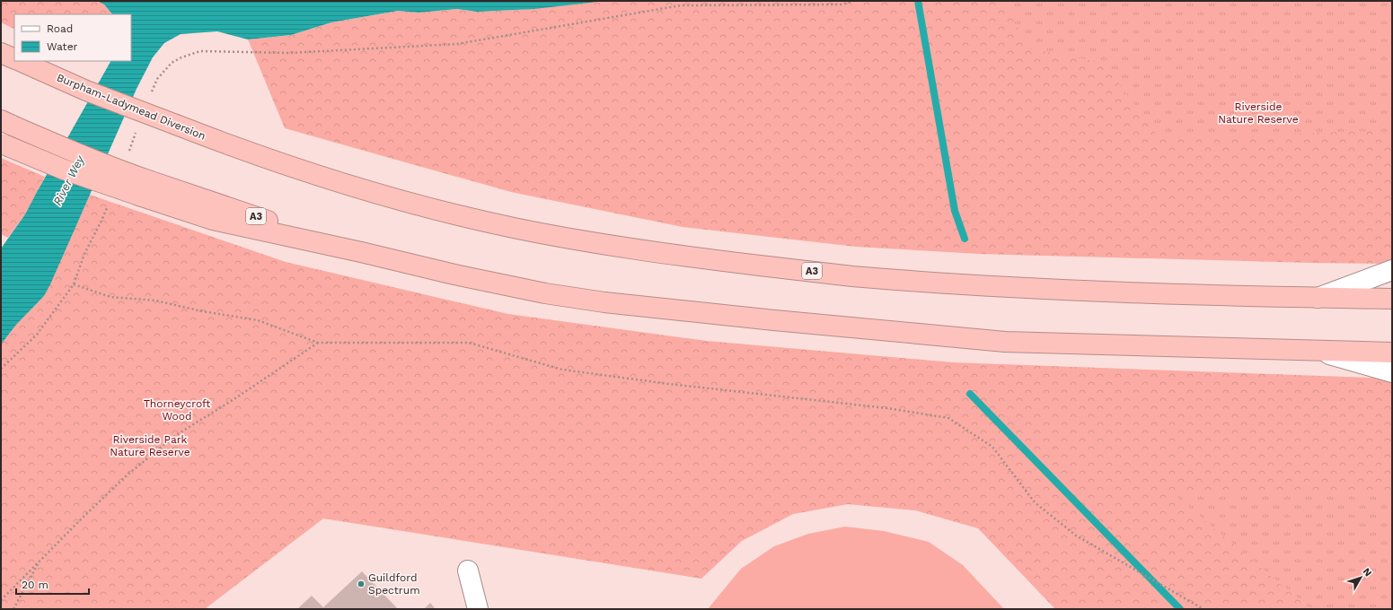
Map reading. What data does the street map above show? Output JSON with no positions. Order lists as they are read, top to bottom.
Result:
{
  "streets": {
    "highway": ["Burpham-Ladymead Diversion", "A3"]
  },
  "crossings": [
    ["Burpham-Ladymead Diversion", "A3"]
  ],
  "water": ["River Wey"],
  "parks": ["Riverside Nature Reserve", "Thorneycroft Wood", "Riverside Park Nature Reserve"],
  "places": ["Guildford Spectrum"],
  "legend": ["Road", "Water"],
  "scale_bar": "20 m",
  "north": "top right"
}
